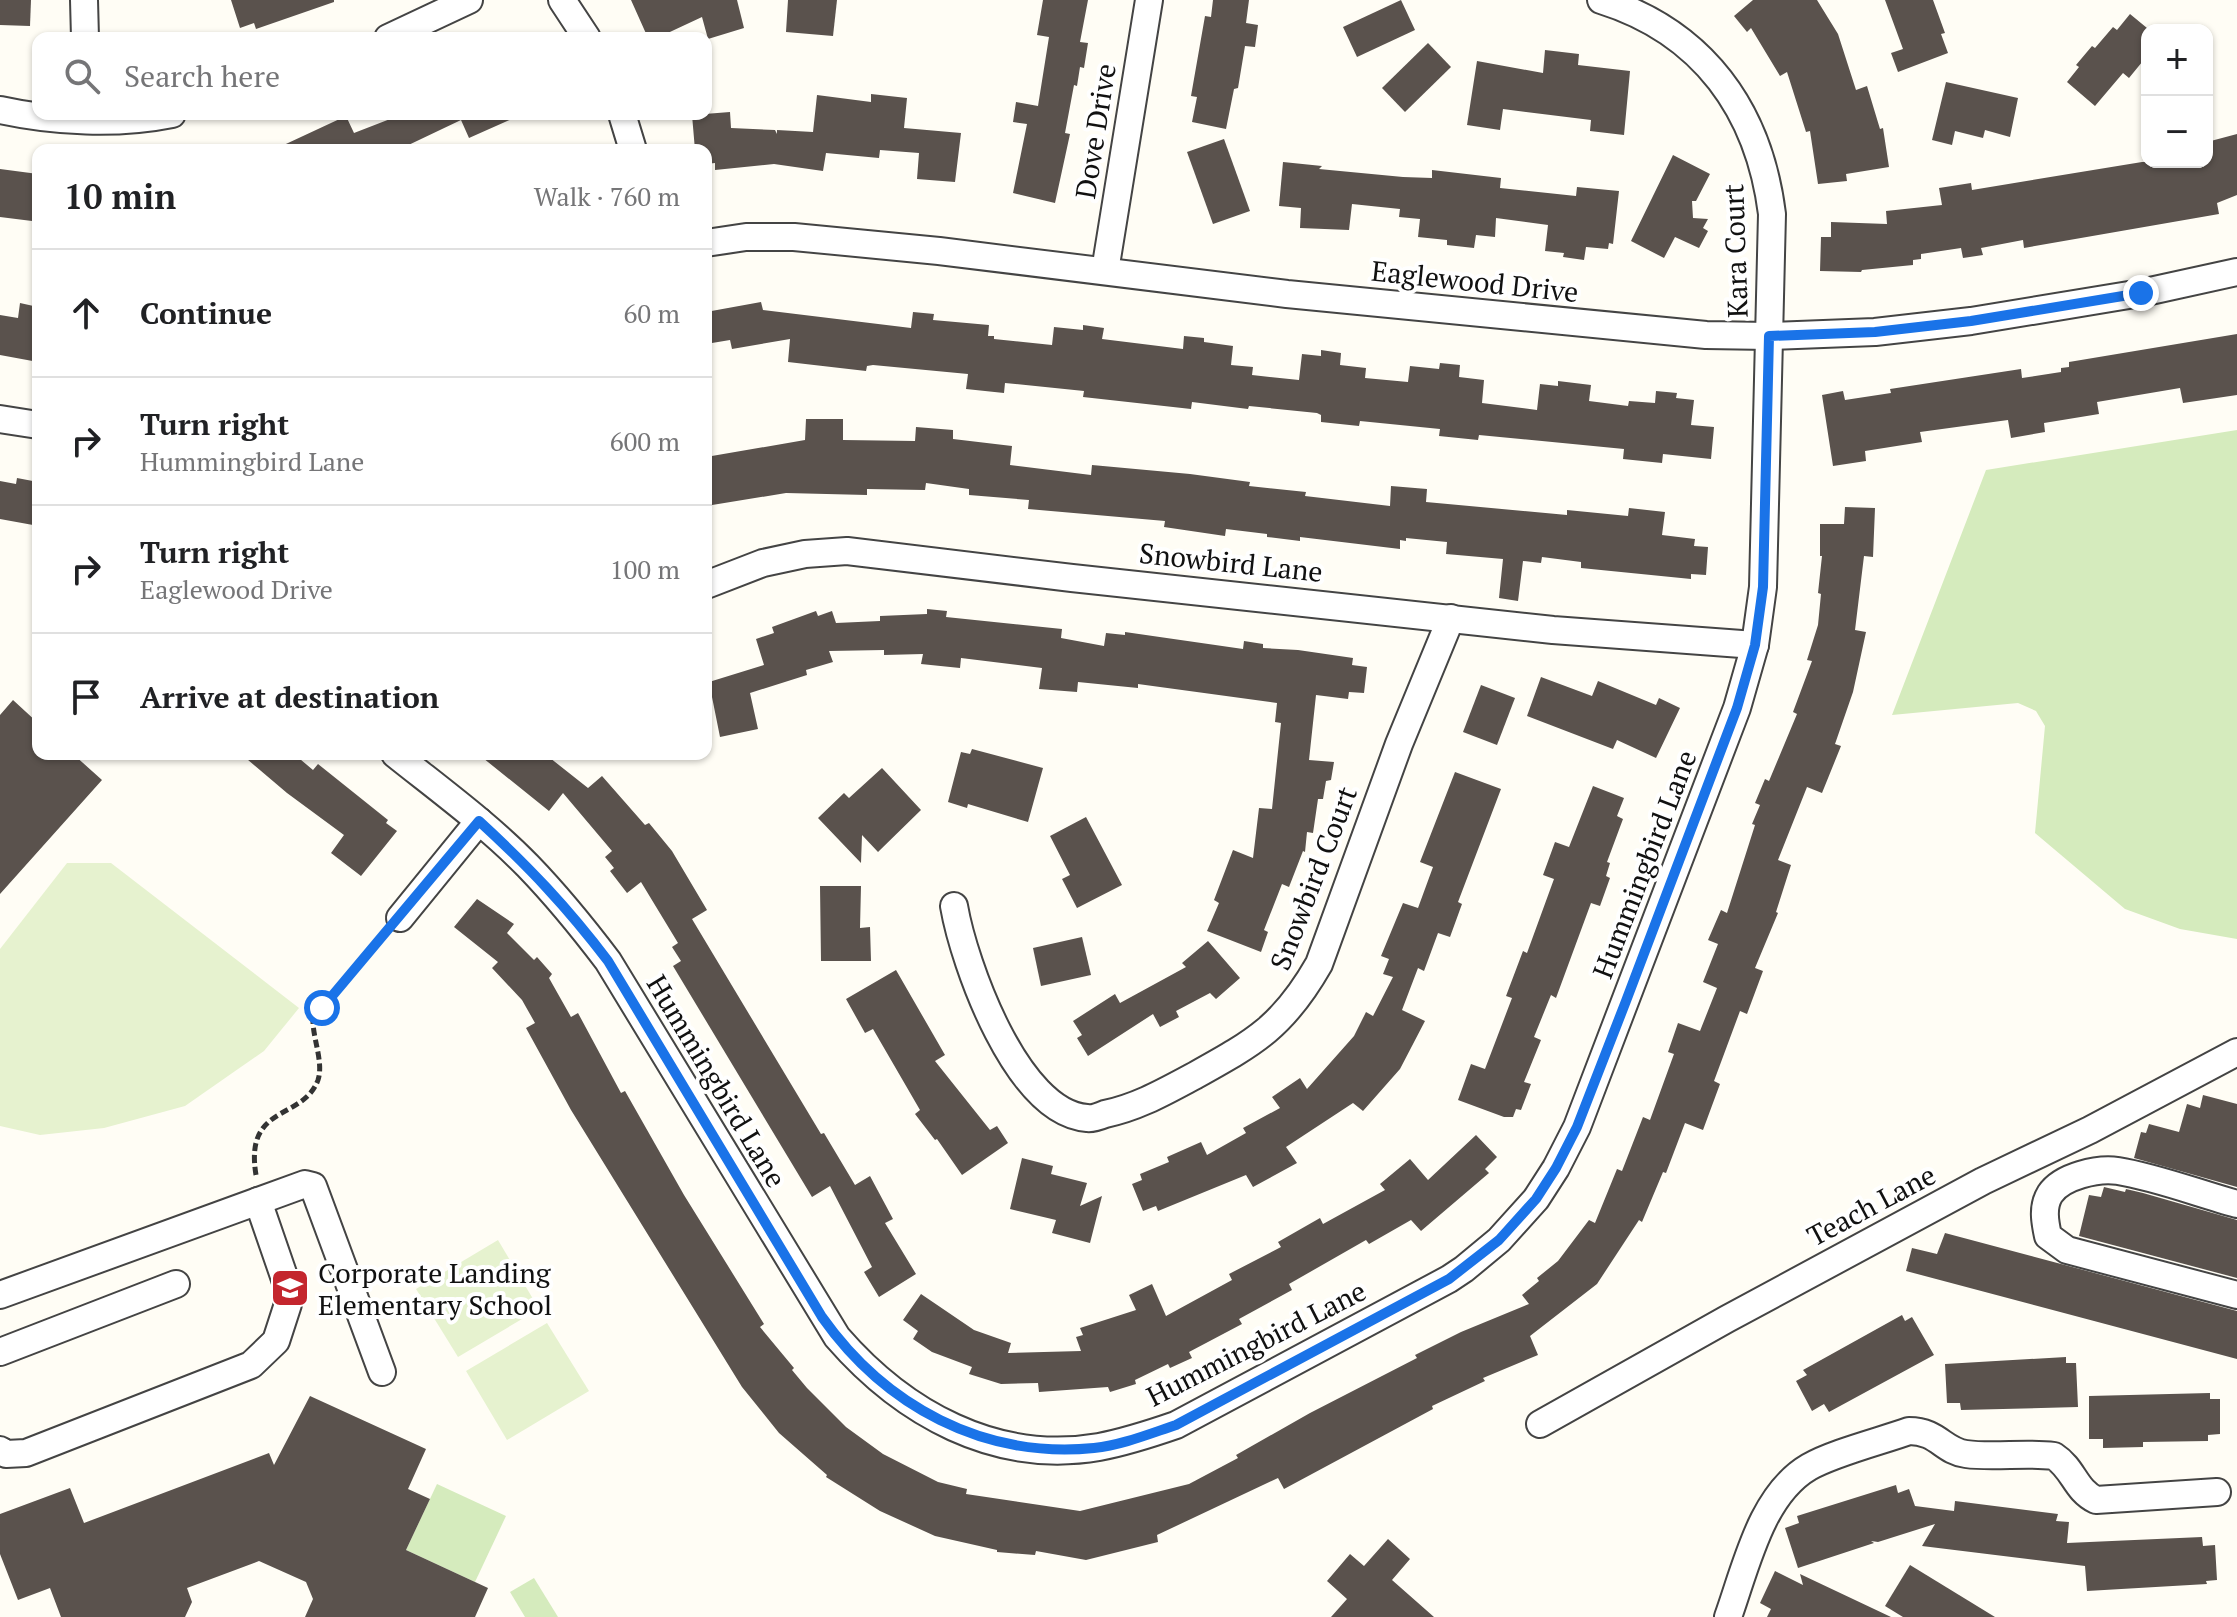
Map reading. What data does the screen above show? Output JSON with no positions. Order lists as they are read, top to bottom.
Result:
{
  "streets": {
    "street": [
      "Dove Drive",
      "Kara Court",
      "Eaglewood Drive",
      "Snowbird Lane",
      "Hummingbird Lane",
      "Snowbird Court",
      "Teach Lane"
    ]
  },
  "crossings": [
    ["Dove Drive", "Eaglewood Drive"],
    ["Kara Court", "Eaglewood Drive"],
    ["Kara Court", "Hummingbird Lane"],
    ["Eaglewood Drive", "Hummingbird Lane"],
    ["Snowbird Lane", "Hummingbird Lane"],
    ["Snowbird Lane", "Snowbird Court"]
  ],
  "places": {
    "school or university": ["Corporate Landing Elementary School"]
  },
  "page": {
    "map_buttons": ["+", "−"],
    "search": "Search here",
    "heading": ["10 min", "Walk · 760 m"],
    "list": [
      ["Continue", "60 m"],
      ["Turn right", "Hummingbird Lane", "600 m"],
      ["Turn right", "Eaglewood Drive", "100 m"],
      "Arrive at destination"
    ]
  }
}
